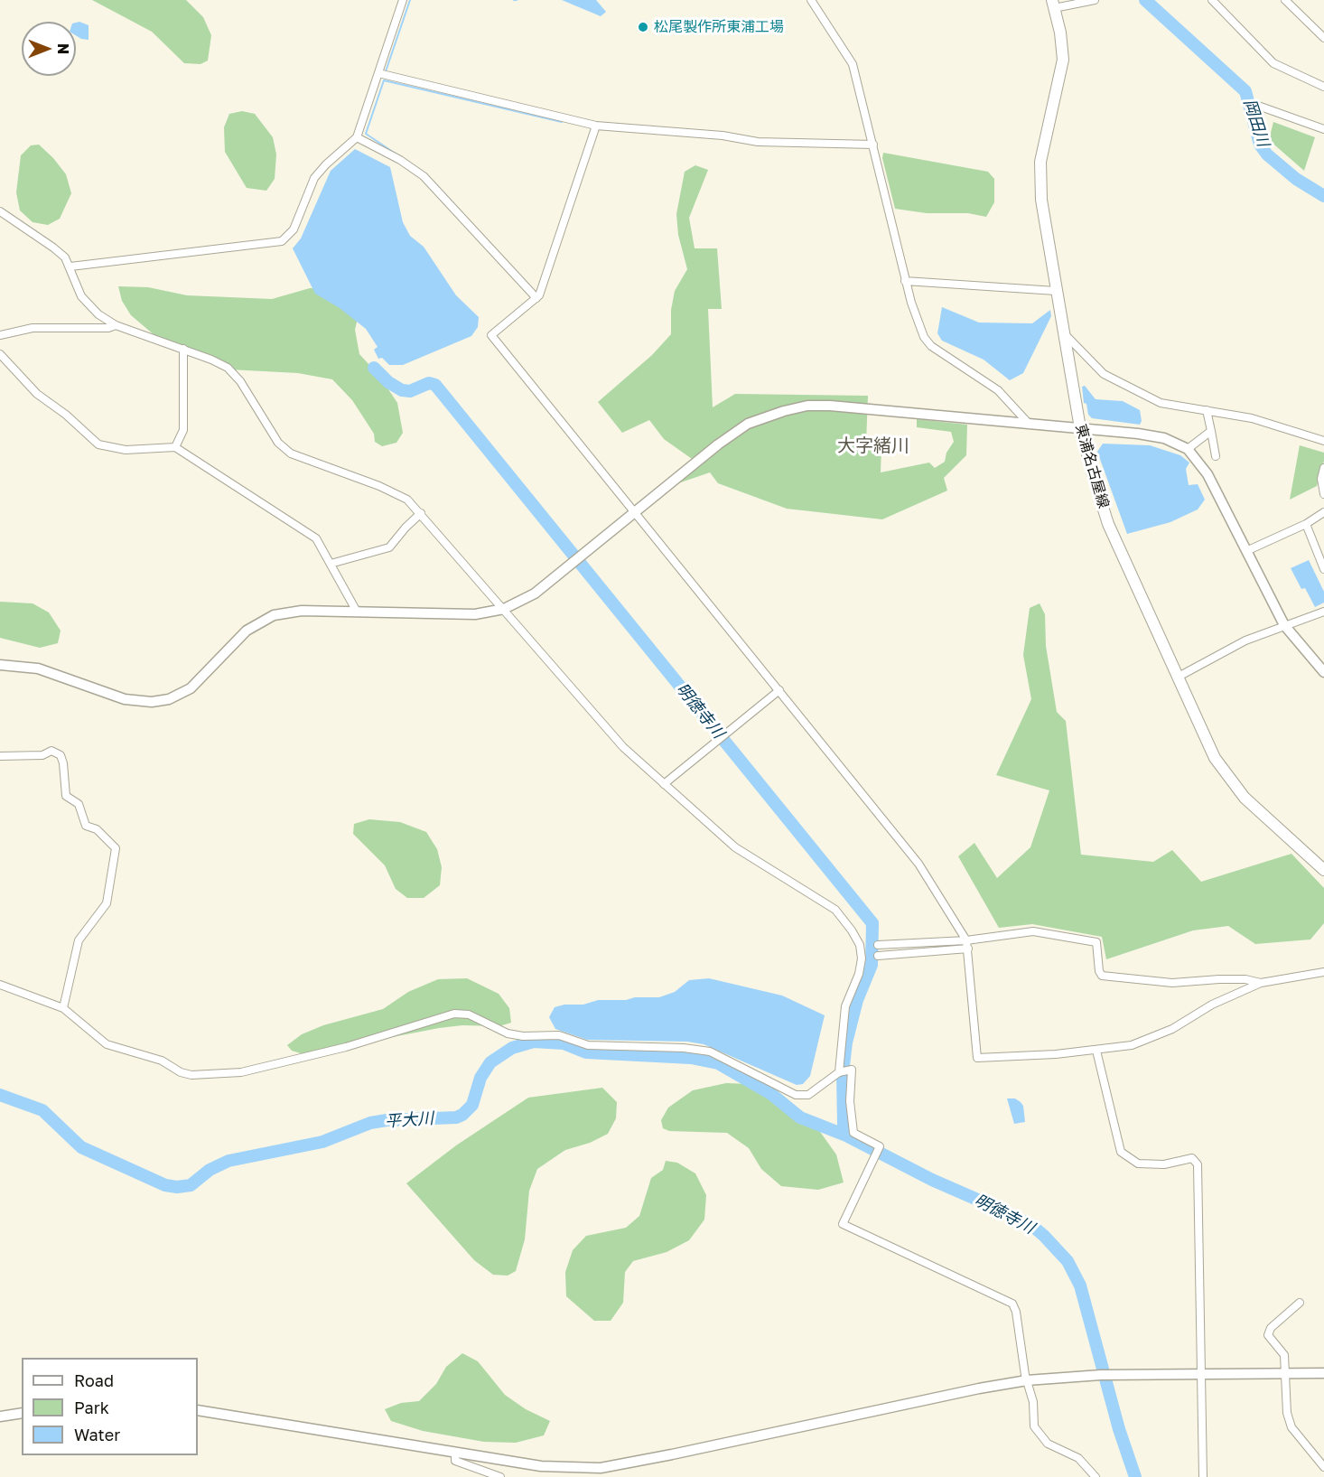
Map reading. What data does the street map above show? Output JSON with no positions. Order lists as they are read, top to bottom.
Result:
{
  "streets": {
    "main road": ["東浦名古屋線"]
  },
  "districts": ["大字緒川"],
  "water": ["岡田川", "明徳寺川", "平大川"],
  "places": ["松尾製作所東浦工場"],
  "legend": ["Road", "Park", "Water"],
  "north": "right"
}
